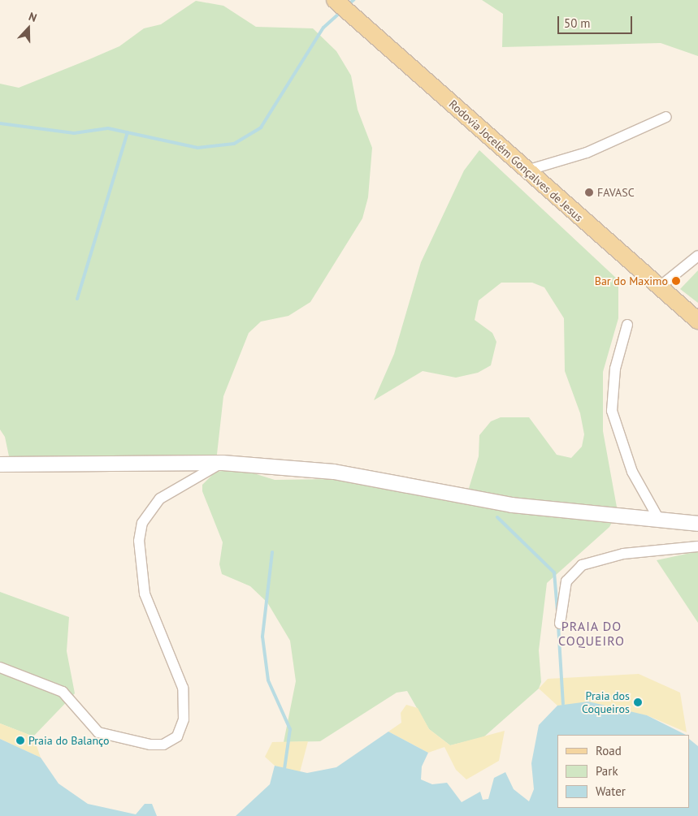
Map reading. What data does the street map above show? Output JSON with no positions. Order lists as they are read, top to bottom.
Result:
{
  "streets": {
    "main road": ["Rodovia Jocelém Gonçalves de Jesus"]
  },
  "districts": ["PRAIA DO COQUEIRO"],
  "places": [
    "FAVASC",
    "Bar do Maximo",
    "Praia dos Coqueiros",
    "Praia do Balanço"
  ],
  "legend": ["Road", "Park", "Water"],
  "scale_bar": "50 m",
  "north": "top"
}
